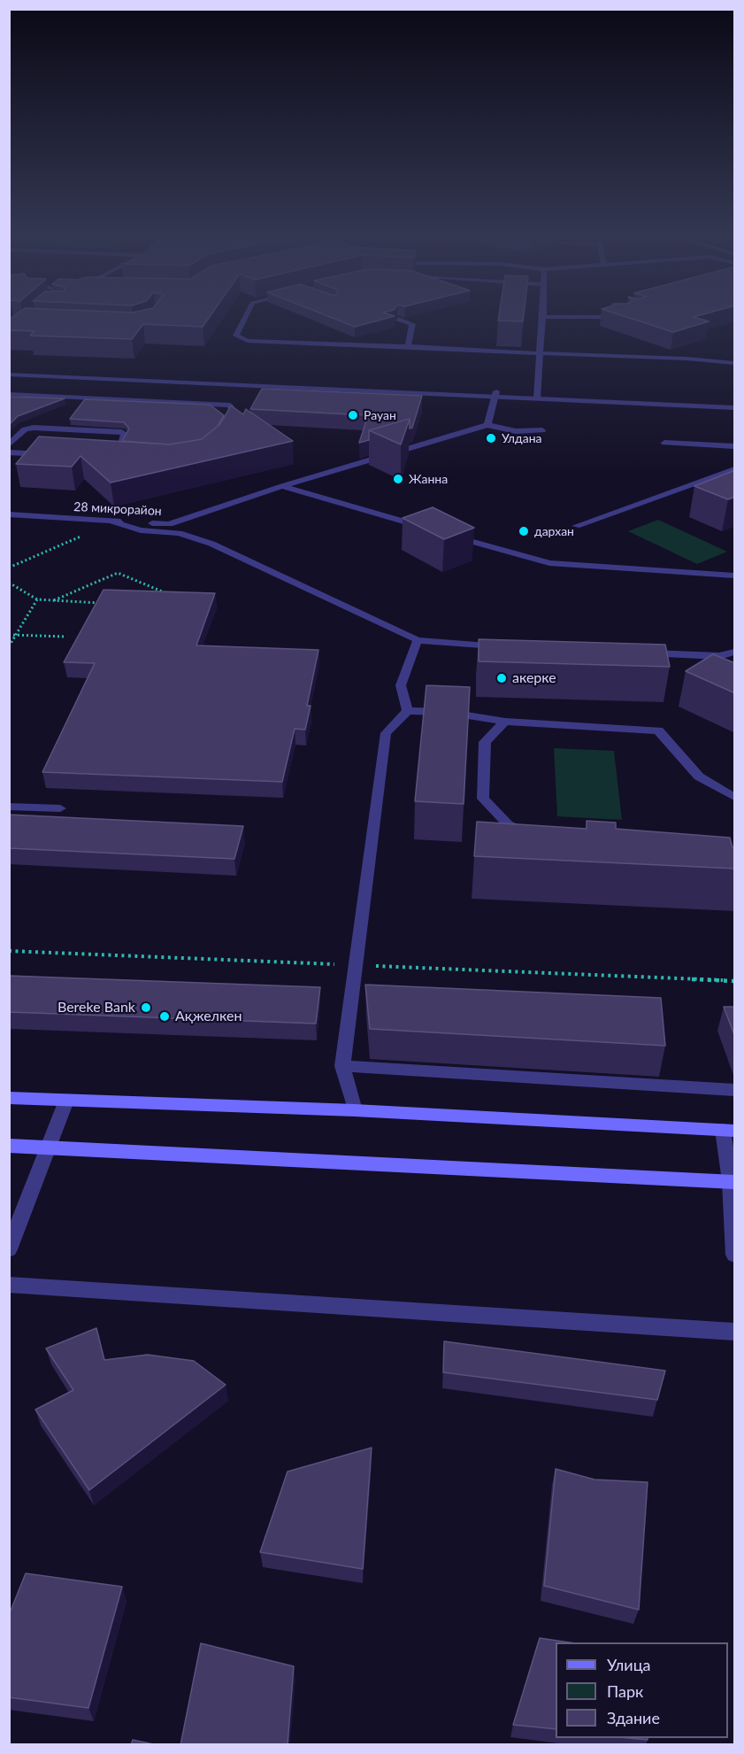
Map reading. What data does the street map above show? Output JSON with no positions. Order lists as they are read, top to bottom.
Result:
{
  "streets": {
    "street": ["28 микрорайон"]
  },
  "places": [
    "Рауан",
    "Улдана",
    "Жанна",
    "дархан",
    "акерке",
    "Bereke Bank",
    "Ақжелкен"
  ],
  "legend": ["Улица", "Парк", "Здание"]
}
